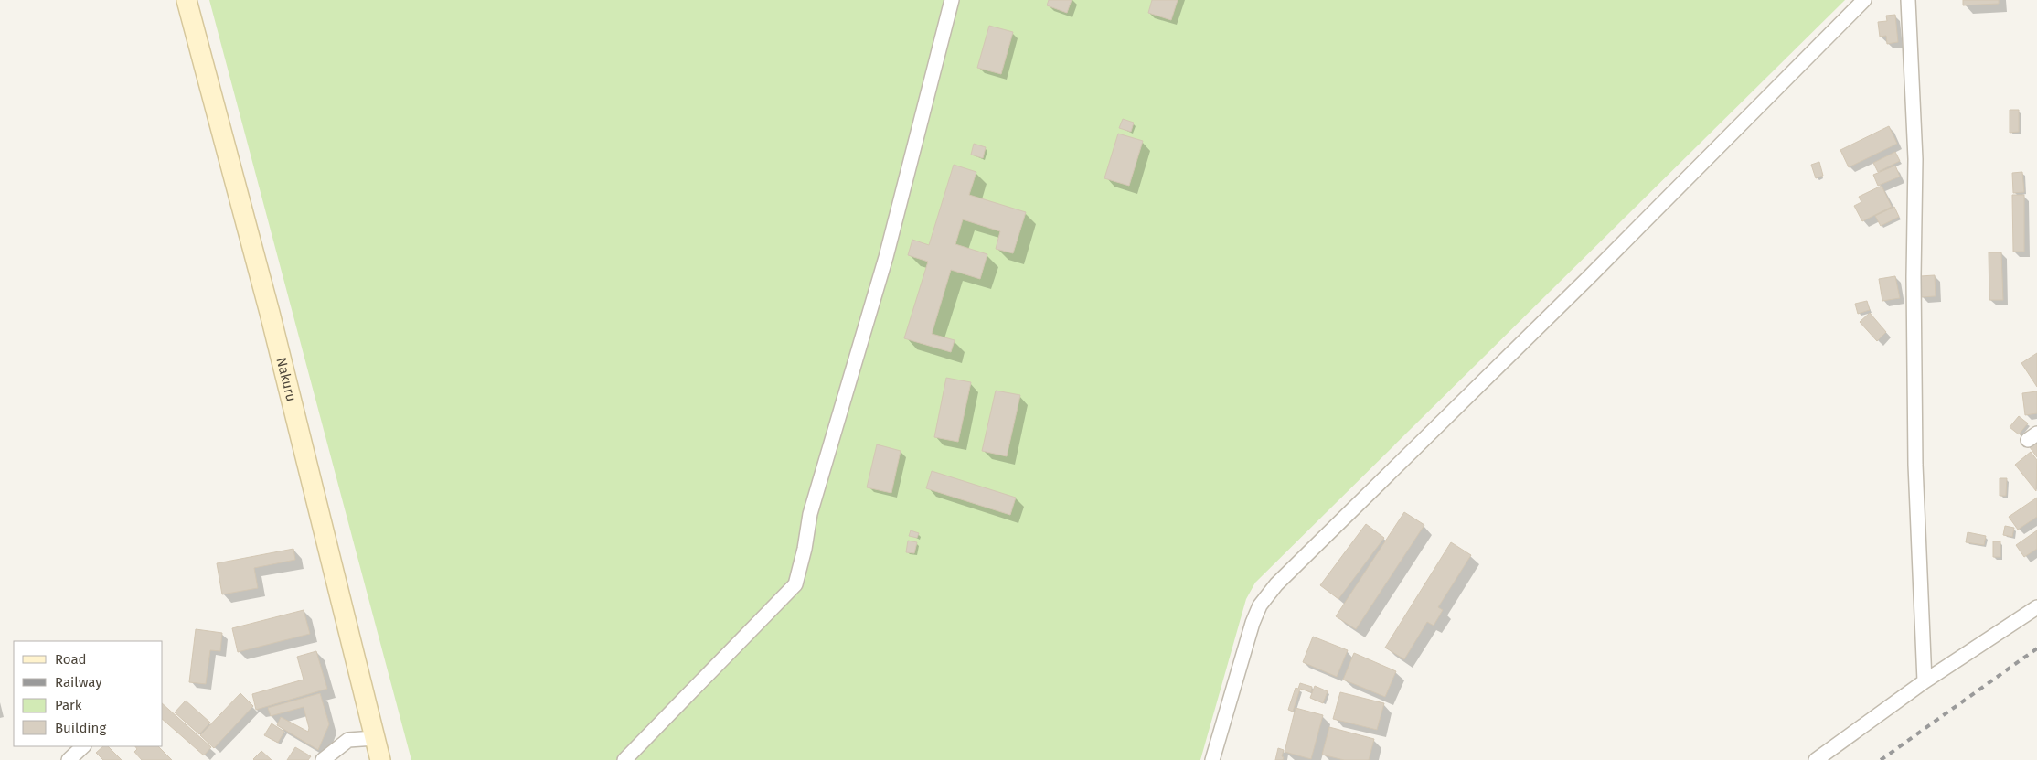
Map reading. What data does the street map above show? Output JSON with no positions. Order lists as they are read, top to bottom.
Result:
{
  "streets": {
    "main road": ["Nakuru"]
  },
  "legend": [
    "Road",
    "Railway",
    "Park",
    "Building"
  ]
}
